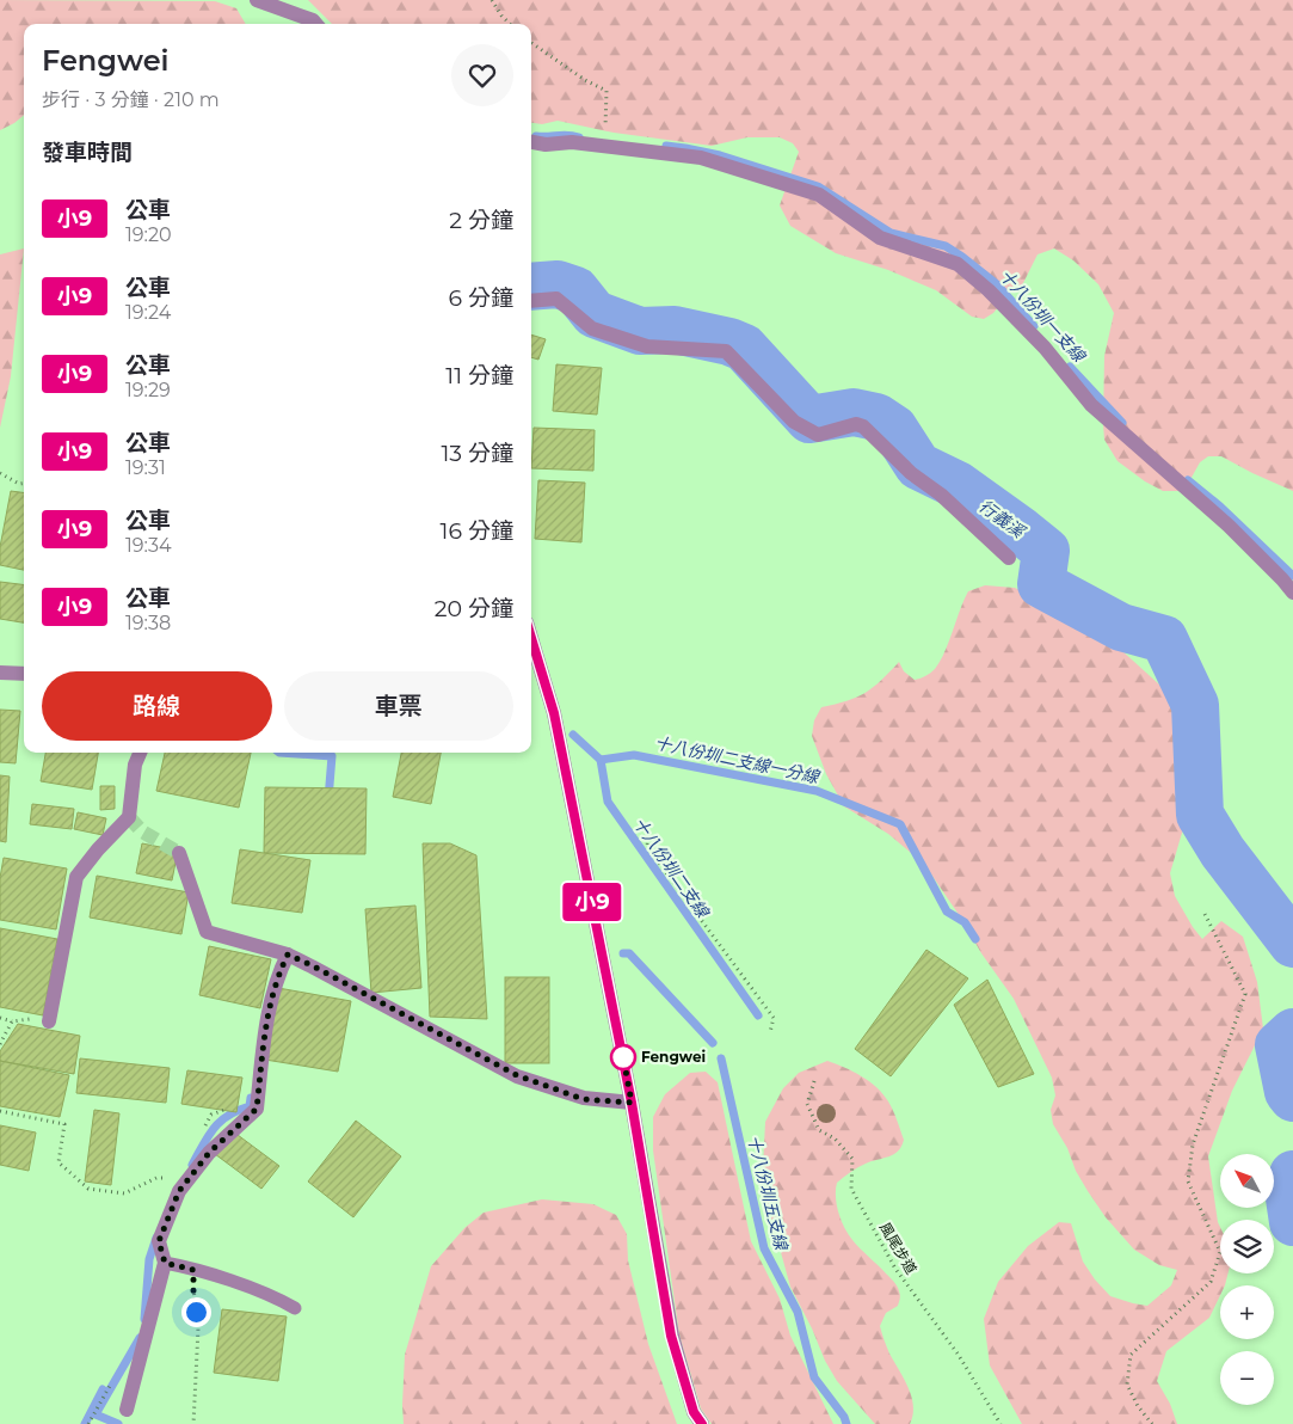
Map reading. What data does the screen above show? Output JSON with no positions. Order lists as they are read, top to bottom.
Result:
{
  "streets": {
    "path": ["風尾步道"]
  },
  "water": [
    "十八份圳一支線",
    "行義溪",
    "十八份圳二支線一分線",
    "十八份圳二支線",
    "十八份圳五支線"
  ],
  "places": ["Fengwei"],
  "lines": ["bus line 小9"],
  "north": "top left",
  "page": {
    "on_map": "小9",
    "heading": [
      ["Fengwei", "步行 · 3 分鐘 · 210 m"],
      "發車時間"
    ],
    "list": [
      {
        "mark": "小9",
        "name": "公車",
        "note": "19:20",
        "value": "2 分鐘"
      },
      {
        "mark": "小9",
        "name": "公車",
        "note": "19:24",
        "value": "6 分鐘"
      },
      {
        "mark": "小9",
        "name": "公車",
        "note": "19:29",
        "value": "11 分鐘"
      },
      {
        "mark": "小9",
        "name": "公車",
        "note": "19:31",
        "value": "13 分鐘"
      },
      {
        "mark": "小9",
        "name": "公車",
        "note": "19:34",
        "value": "16 分鐘"
      },
      {
        "mark": "小9",
        "name": "公車",
        "note": "19:38",
        "value": "20 分鐘"
      }
    ],
    "buttons": ["路線", "車票"],
    "map_buttons": ["+", "−"]
  }
}
